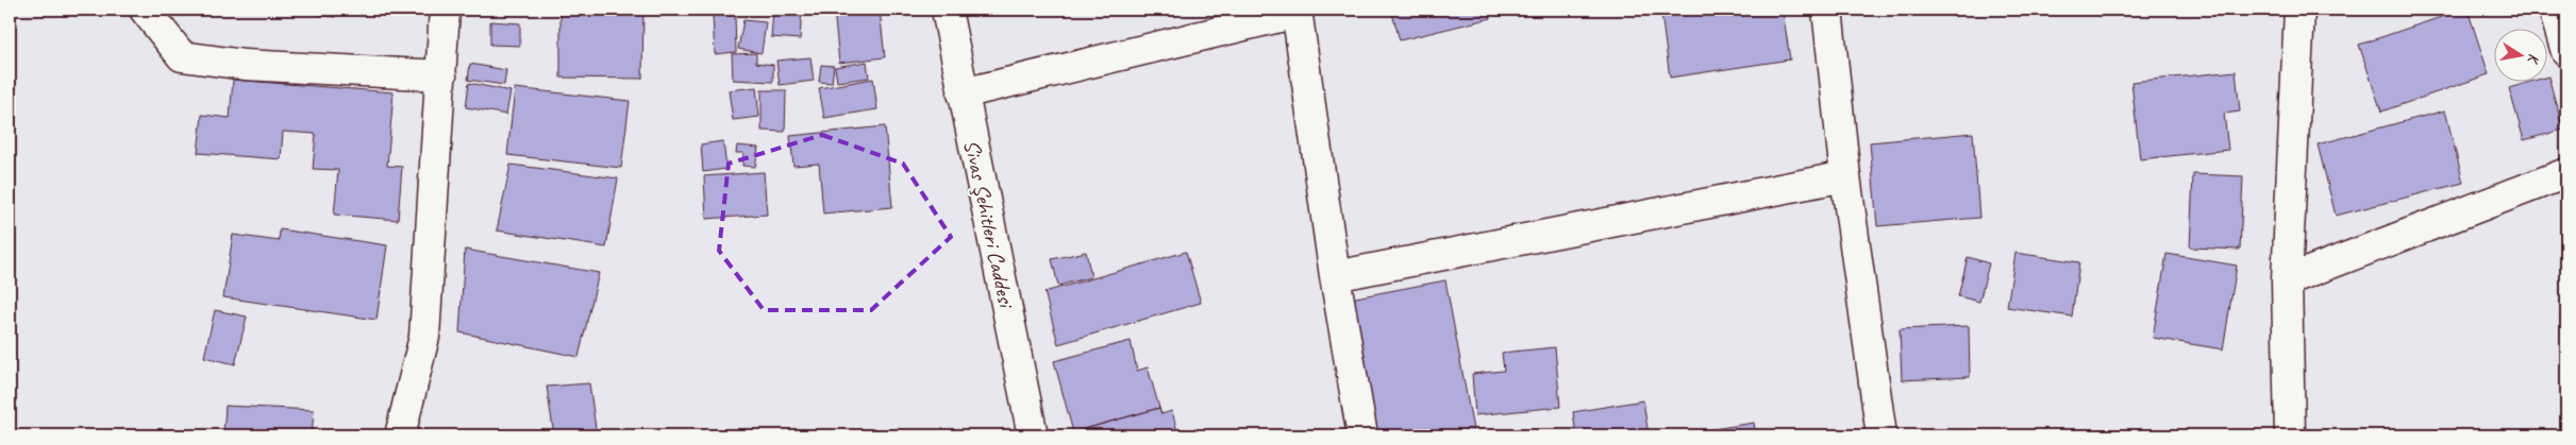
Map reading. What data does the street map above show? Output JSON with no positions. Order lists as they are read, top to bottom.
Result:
{
  "streets": {
    "street": ["Sivas Şehitleri Caddesi"]
  },
  "north": "right"
}
